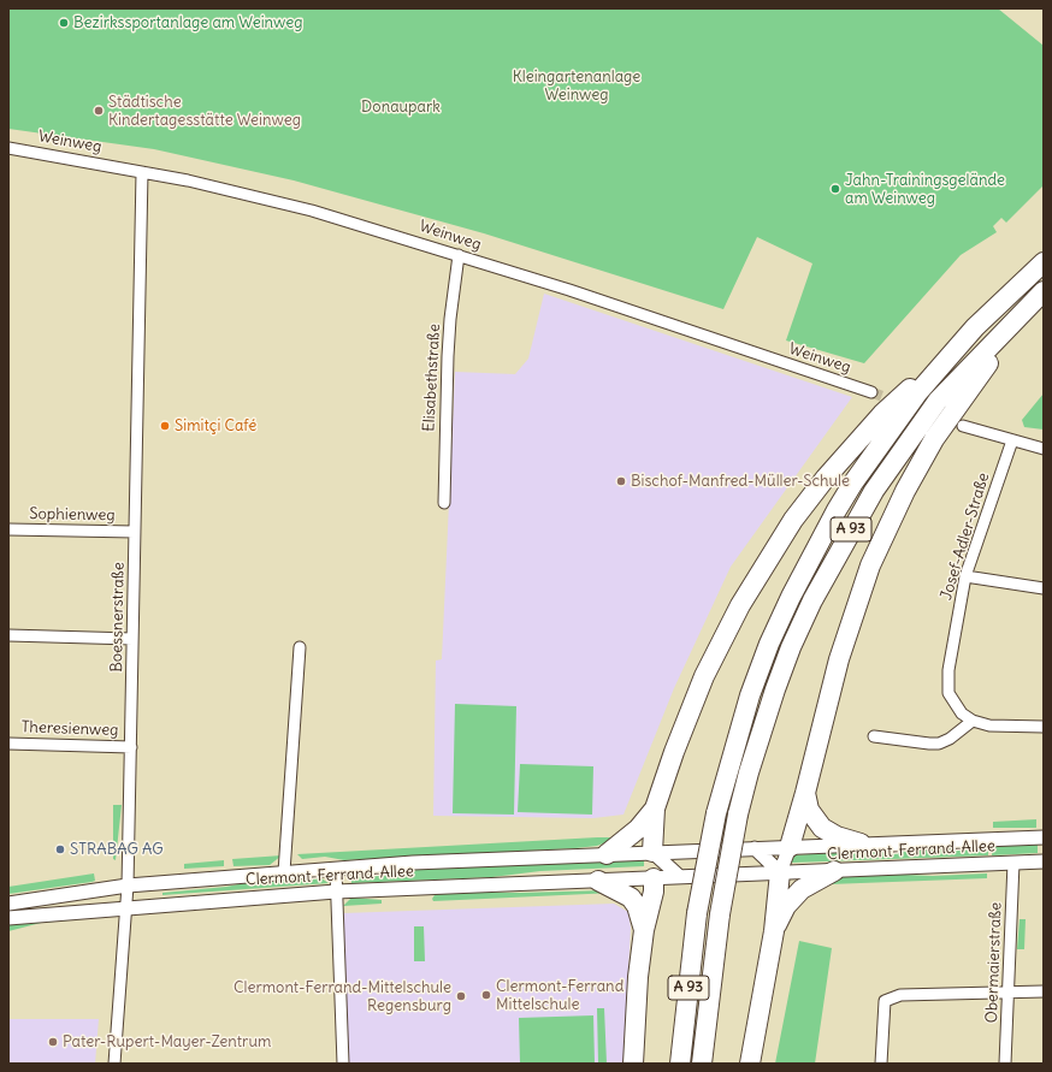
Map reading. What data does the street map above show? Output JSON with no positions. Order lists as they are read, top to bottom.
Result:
{
  "streets": {
    "highway": ["A 93"],
    "street": [
      "Weinweg",
      "Elisabethstraße",
      "Sophienweg",
      "Josef-Adler-Straße",
      "Boessnerstraße",
      "Theresienweg",
      "Clermont-Ferrand-Allee",
      "Obermaierstraße"
    ]
  },
  "crossings": [
    ["Weinweg", "Elisabethstraße"],
    ["Weinweg", "Boessnerstraße"],
    ["Sophienweg", "Boessnerstraße"],
    ["Boessnerstraße", "Theresienweg"],
    ["Boessnerstraße", "Clermont-Ferrand-Allee"],
    ["Clermont-Ferrand-Allee", "Obermaierstraße"]
  ],
  "parks": ["Kleingartenanlage Weinweg", "Donaupark"],
  "places": [
    "Bezirkssportanlage am Weinweg",
    "Städtische Kindertagesstätte Weinweg",
    "Jahn-Trainingsgelände am Weinweg",
    "Simitçi Café",
    "Bischof-Manfred-Müller-Schule",
    "STRABAG AG",
    "Clermont-Ferrand Mittelschule",
    "Clermont-Ferrand-Mittelschule Regensburg",
    "Pater-Rupert-Mayer-Zentrum"
  ]
}
